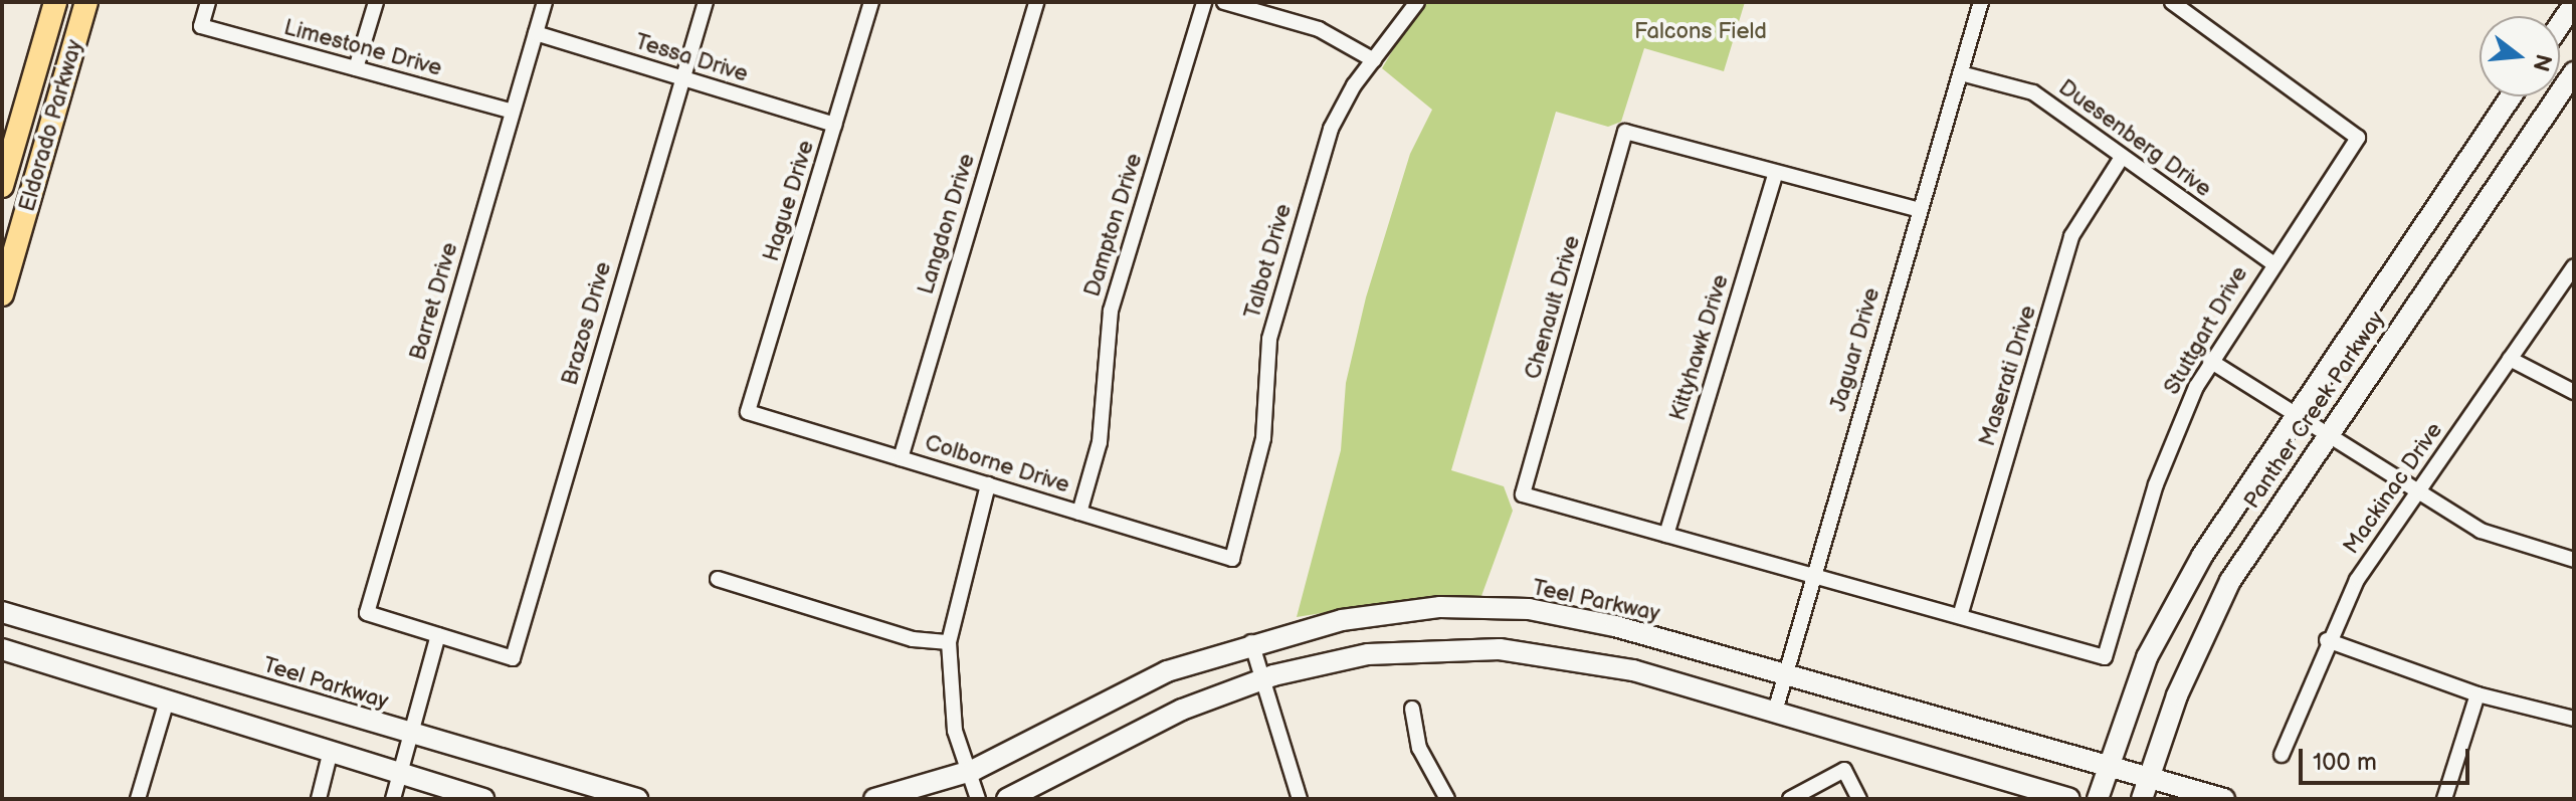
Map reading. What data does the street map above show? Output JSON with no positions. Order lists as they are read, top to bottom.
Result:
{
  "streets": {
    "main road": ["Eldorado Parkway", "Panther Creek Parkway", "Teel Parkway"],
    "street": [
      "Limestone Drive",
      "Tessa Drive",
      "Duesenberg Drive",
      "Hague Drive",
      "Langdon Drive",
      "Dampton Drive",
      "Talbot Drive",
      "Barret Drive",
      "Chenault Drive",
      "Brazos Drive",
      "Stuttgart Drive",
      "Kittyhawk Drive",
      "Jaguar Drive",
      "Maserati Drive",
      "Colborne Drive",
      "Mackinac Drive"
    ]
  },
  "crossings": [
    ["Limestone Drive", "Barret Drive"],
    ["Tessa Drive", "Hague Drive"],
    ["Tessa Drive", "Barret Drive"],
    ["Tessa Drive", "Brazos Drive"],
    ["Duesenberg Drive", "Stuttgart Drive"],
    ["Duesenberg Drive", "Jaguar Drive"],
    ["Duesenberg Drive", "Maserati Drive"],
    ["Hague Drive", "Colborne Drive"],
    ["Langdon Drive", "Colborne Drive"],
    ["Dampton Drive", "Colborne Drive"],
    ["Talbot Drive", "Colborne Drive"],
    ["Barret Drive", "Brazos Drive"],
    ["Chenault Drive", "Kittyhawk Drive"],
    ["Stuttgart Drive", "Maserati Drive"],
    ["Jaguar Drive", "Teel Parkway"],
    ["Panther Creek Parkway", "Teel Parkway"]
  ],
  "parks": ["Falcons Field"],
  "scale_bar": "100 m",
  "north": "right"
}
